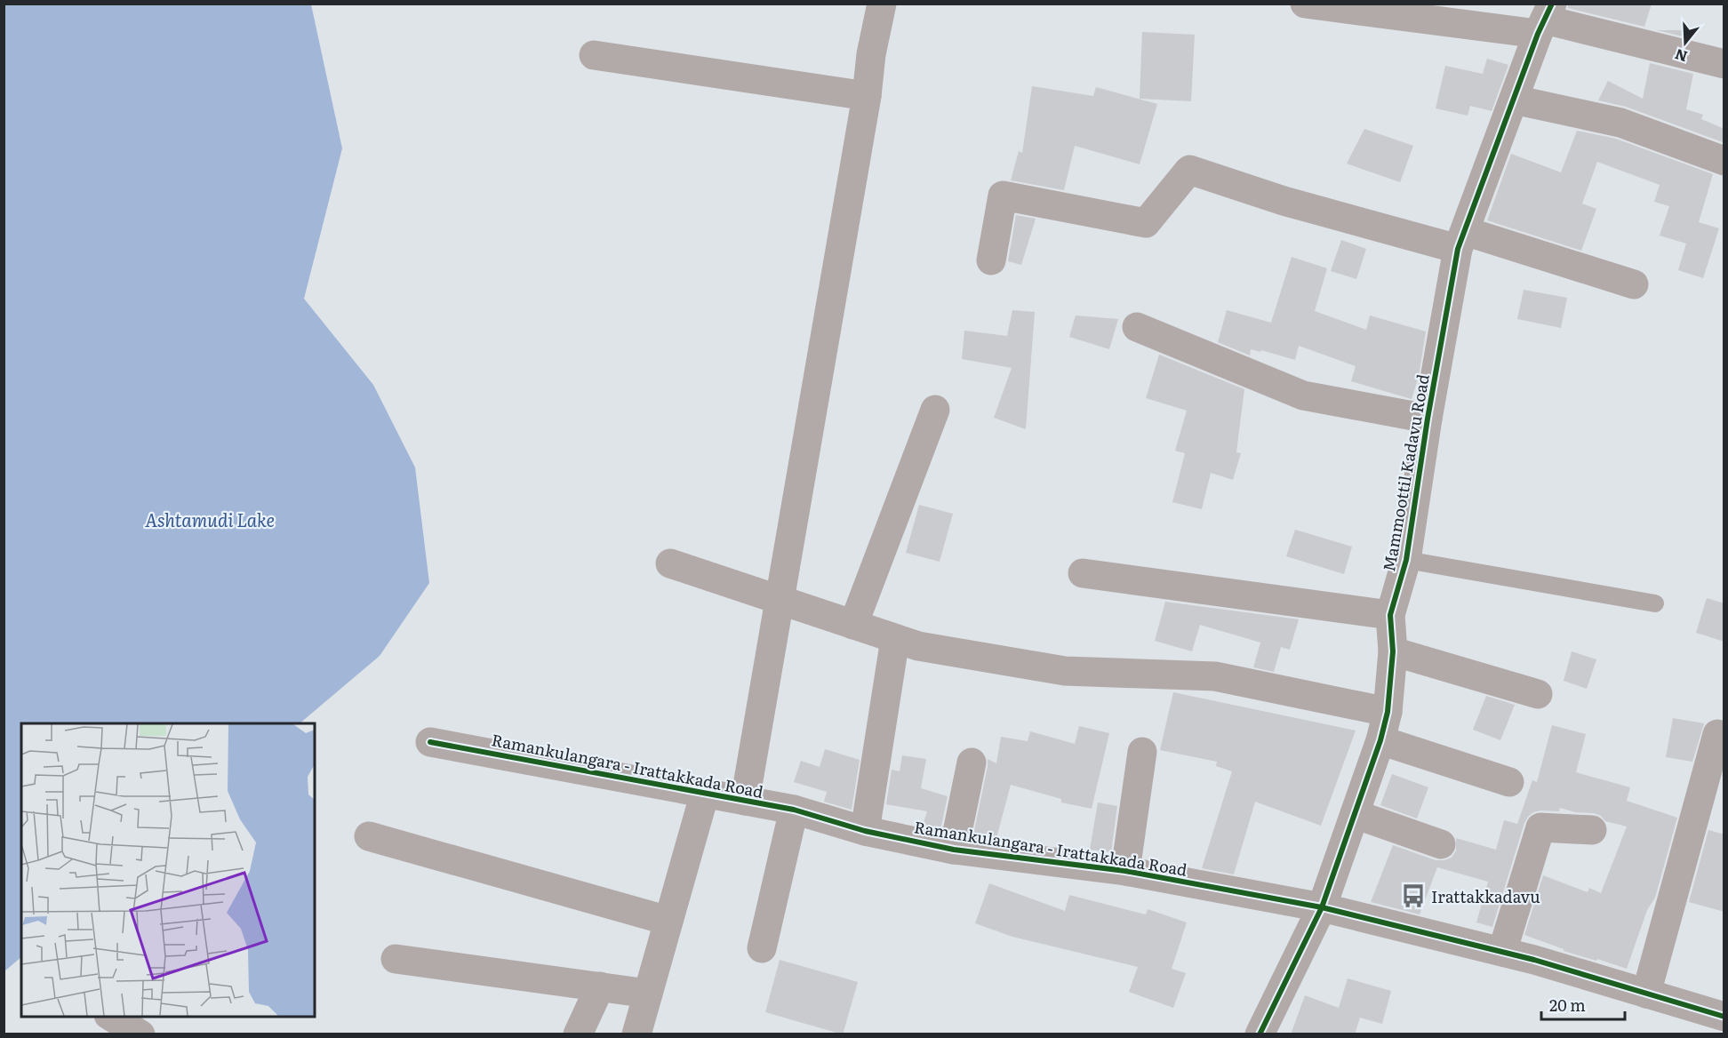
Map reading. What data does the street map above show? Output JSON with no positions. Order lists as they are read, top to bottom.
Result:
{
  "streets": {
    "street": ["Mammoottil Kadavu Road", "Ramankulangara - Irattakkada Road"]
  },
  "crossings": [
    ["Mammoottil Kadavu Road", "Ramankulangara - Irattakkada Road"]
  ],
  "water": ["Ashtamudi Lake"],
  "places": {
    "bus stop": ["Irattakkadavu"]
  },
  "scale_bar": "20 m",
  "north": "bottom"
}
